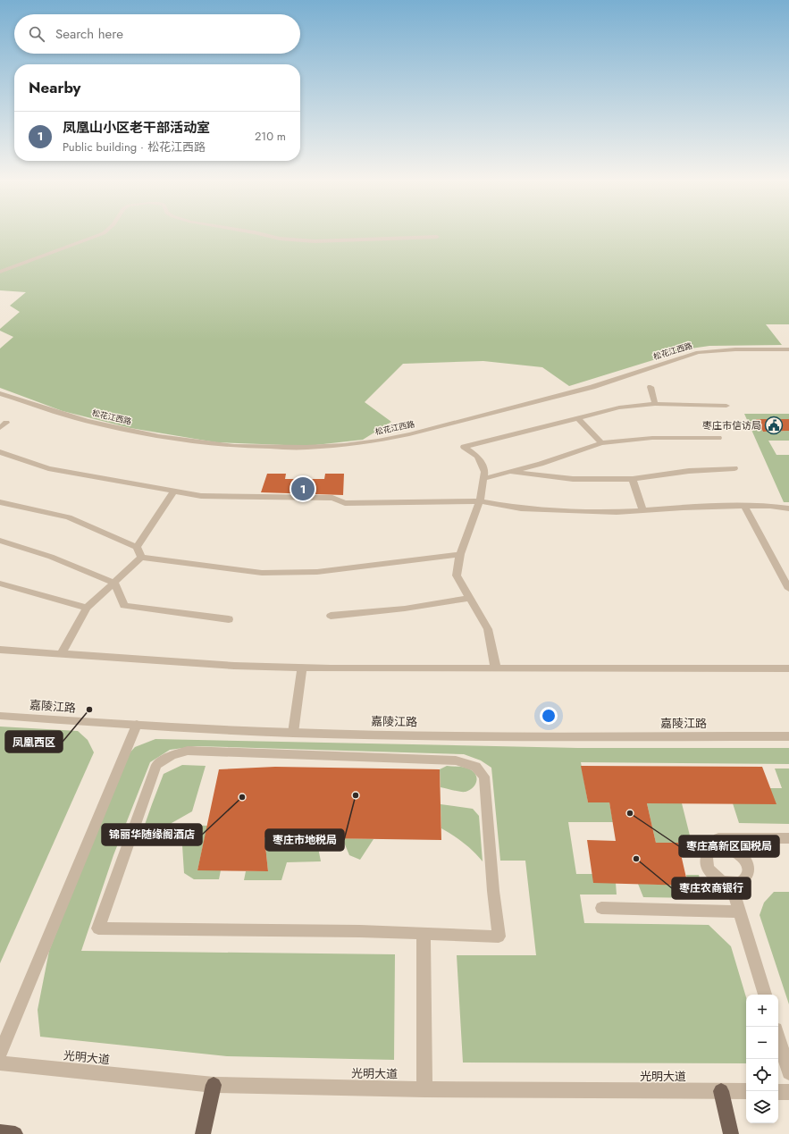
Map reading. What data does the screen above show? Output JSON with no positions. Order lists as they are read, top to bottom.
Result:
{
  "streets": {
    "street": ["松花江西路", "嘉陵江路", "光明大道"]
  },
  "places": {
    "public building": ["枣庄市信访局"],
    "other": [
      "凤凰西区",
      "枣庄市地税局",
      "锦丽华随缘阁酒店",
      "枣庄高新区国税局",
      "枣庄农商银行"
    ]
  },
  "page": {
    "search": "Search here",
    "heading": "Nearby",
    "list": [
      {
        "mark": "1",
        "name": "凤凰山小区老干部活动室",
        "note": "Public building · 松花江西路",
        "value": "210 m"
      }
    ],
    "pins": "1",
    "map_buttons": ["+", "−"]
  }
}
